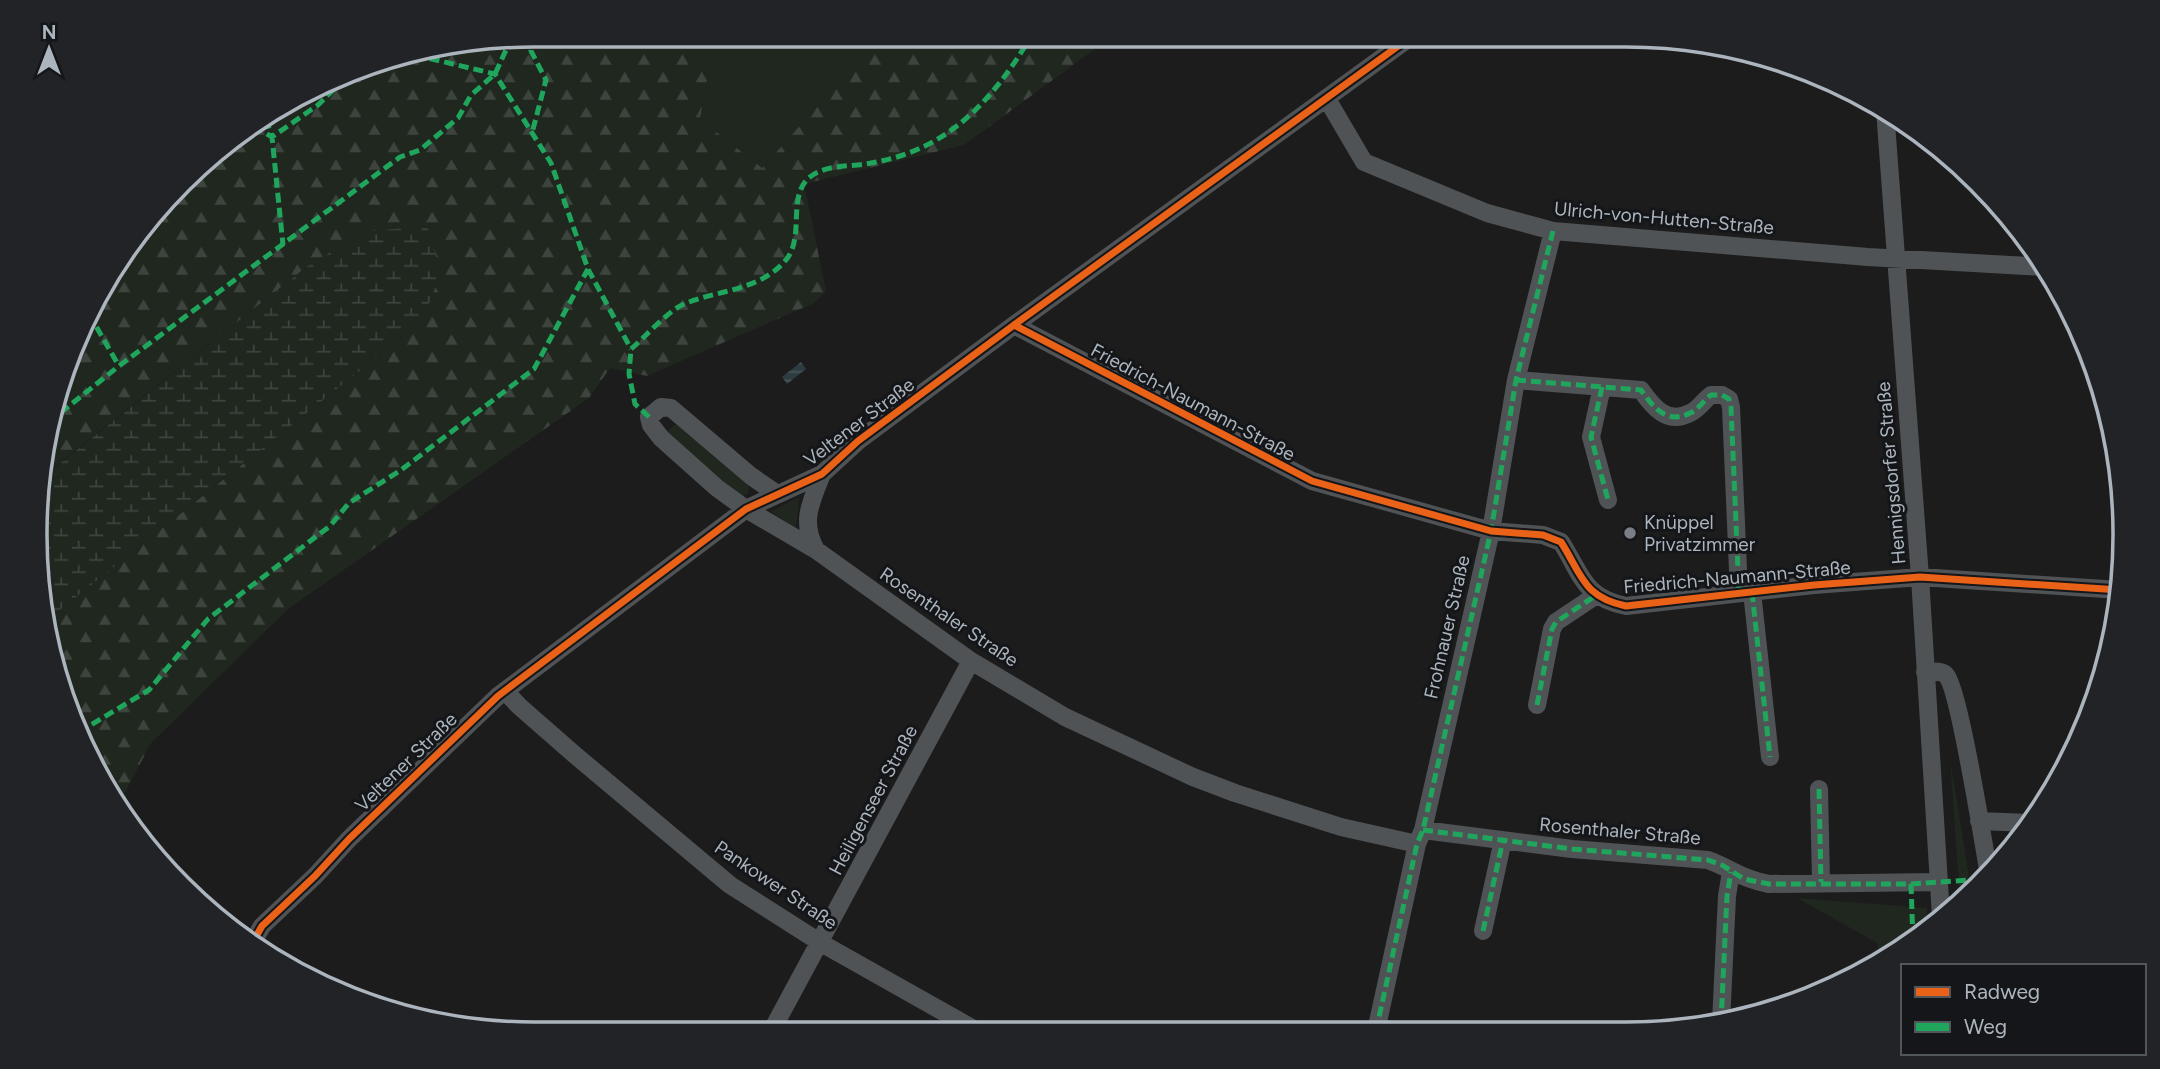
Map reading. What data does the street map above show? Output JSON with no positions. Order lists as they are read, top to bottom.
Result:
{
  "streets": {
    "street": [
      "Ulrich-von-Hutten-Straße",
      "Friedrich-Naumann-Straße",
      "Veltener Straße",
      "Hennigsdorfer Straße",
      "Rosenthaler Straße",
      "Frohnauer Straße",
      "Heiligenseer Straße",
      "Pankower Straße"
    ]
  },
  "crossings": [
    ["Ulrich-von-Hutten-Straße", "Veltener Straße"],
    ["Ulrich-von-Hutten-Straße", "Hennigsdorfer Straße"],
    ["Ulrich-von-Hutten-Straße", "Frohnauer Straße"],
    ["Friedrich-Naumann-Straße", "Veltener Straße"],
    ["Friedrich-Naumann-Straße", "Hennigsdorfer Straße"],
    ["Friedrich-Naumann-Straße", "Frohnauer Straße"],
    ["Veltener Straße", "Rosenthaler Straße"],
    ["Veltener Straße", "Pankower Straße"],
    ["Hennigsdorfer Straße", "Rosenthaler Straße"],
    ["Rosenthaler Straße", "Frohnauer Straße"],
    ["Rosenthaler Straße", "Heiligenseer Straße"],
    ["Heiligenseer Straße", "Pankower Straße"]
  ],
  "places": ["Knüppel Privatzimmer"],
  "legend": ["Radweg", "Weg"],
  "north": "top"
}
